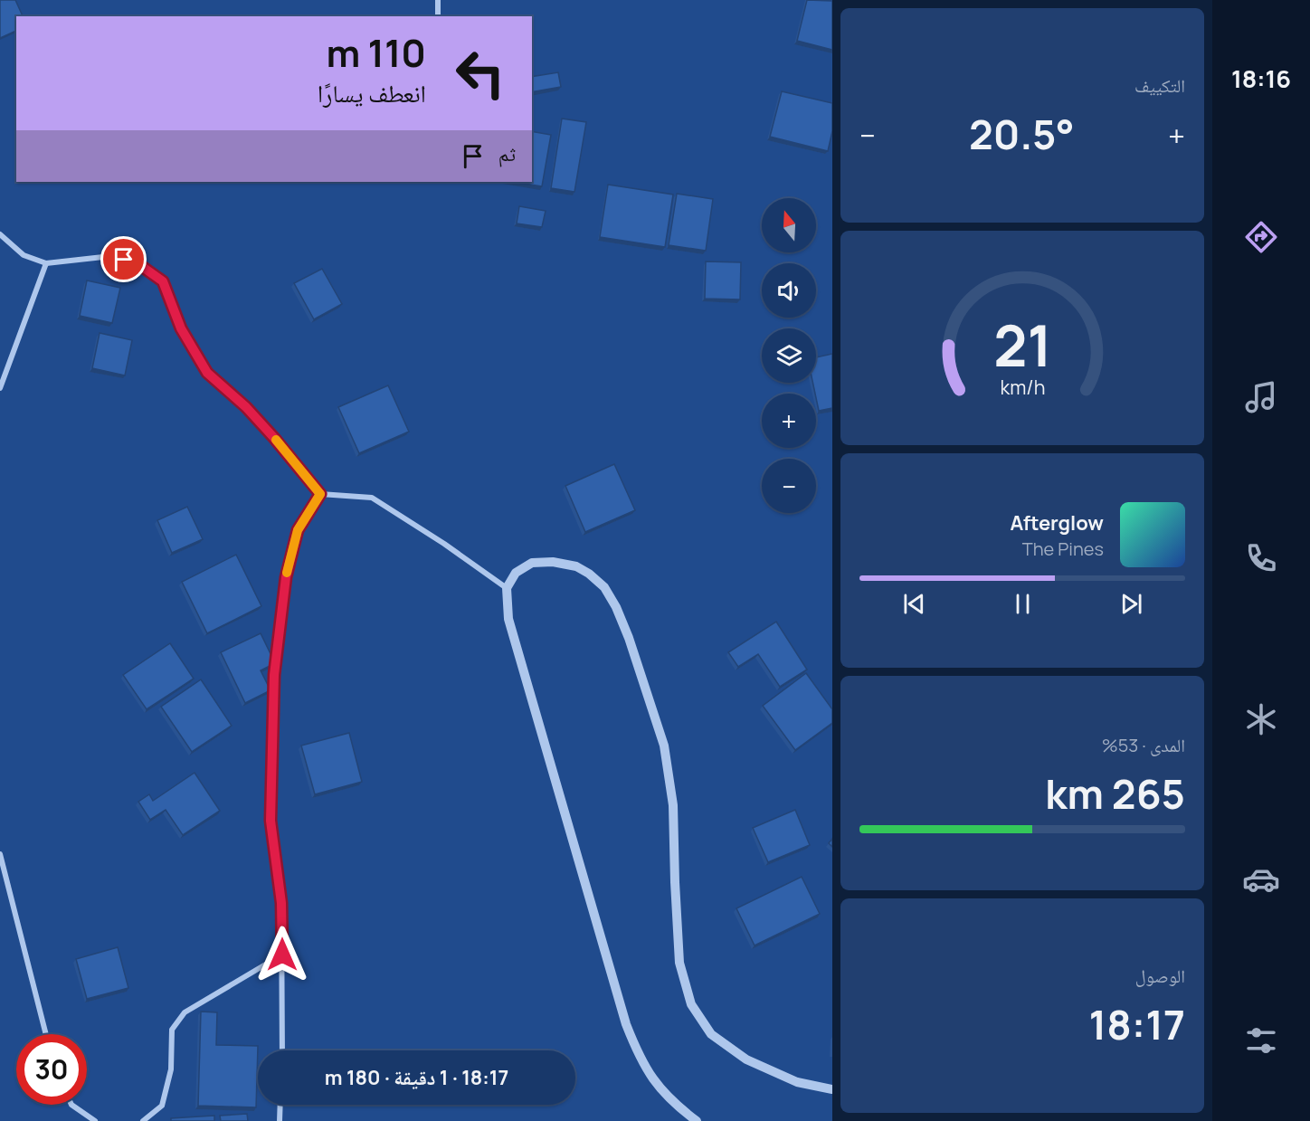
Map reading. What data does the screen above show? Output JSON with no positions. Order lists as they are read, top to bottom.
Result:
{
  "north": "top",
  "page": {
    "tabs": "18:16",
    "tile": [
      "التكييف",
      ["المدى · 53%", "265 km"],
      ["الوصول", "18:17"]
    ],
    "turn": ["110 m", "انعطف يسارًا"],
    "heat": ["−", "20.5°", "+"],
    "then": "ثم",
    "map_buttons": ["+", "−"],
    "song": ["Afterglow", "The Pines"],
    "limit": "30",
    "trip": "18:17 · 1 دقيقة · 180 m",
    "gauge": ["21", "km/h"]
  }
}
